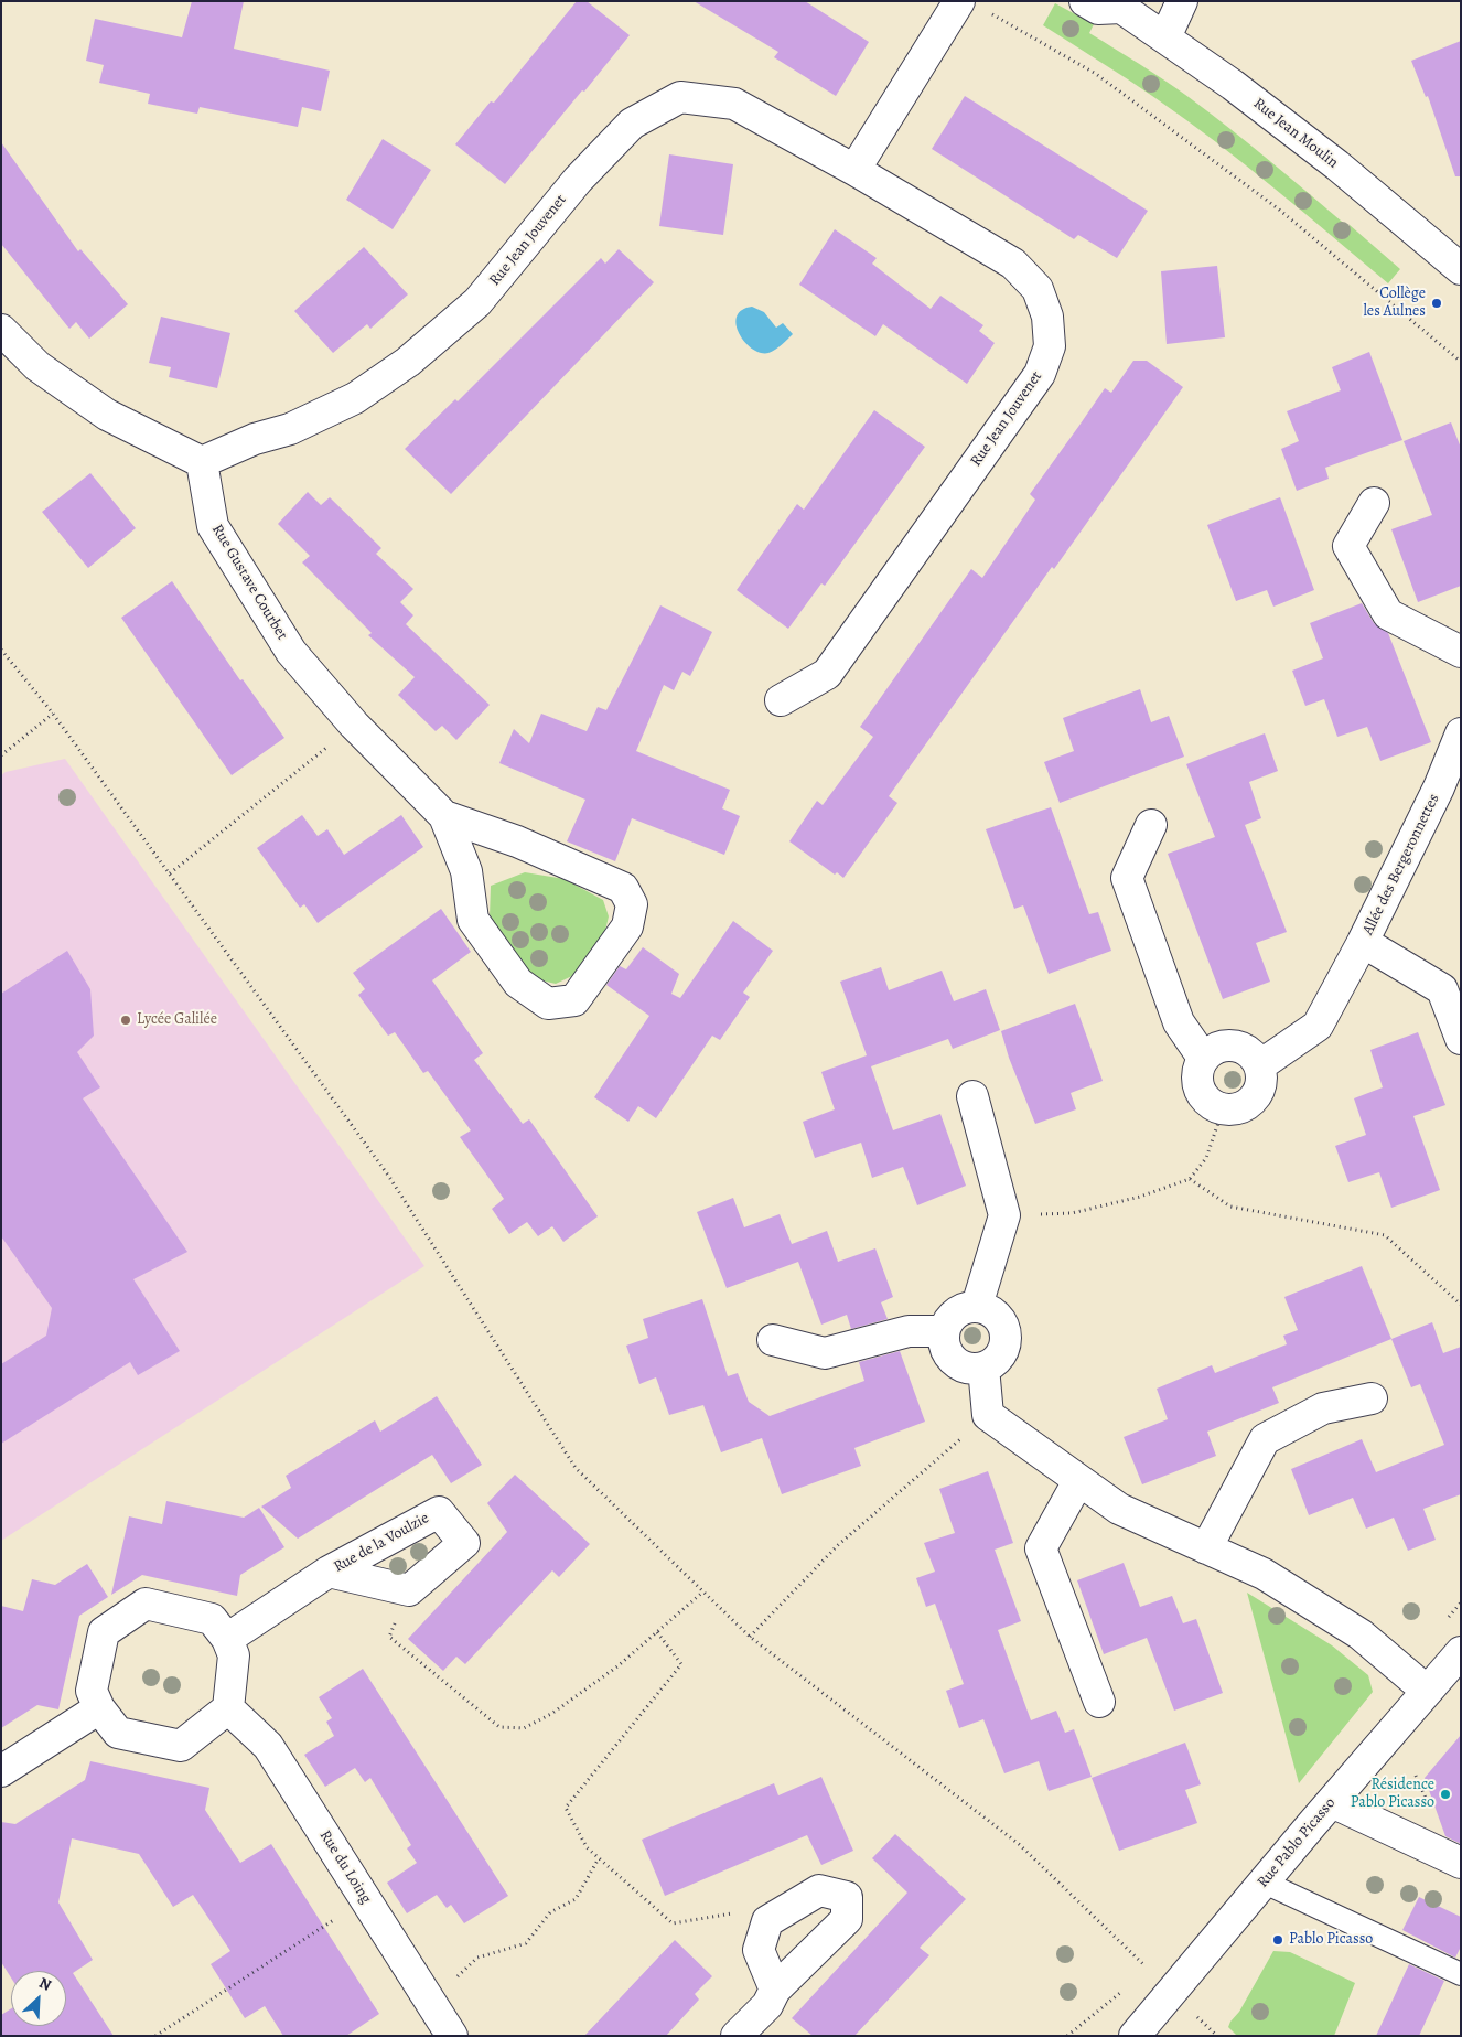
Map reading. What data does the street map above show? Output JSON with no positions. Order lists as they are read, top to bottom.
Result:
{
  "streets": {
    "street": [
      "Rue Jean Moulin",
      "Rue Jean Jouvenet",
      "Rue Gustave Courbet",
      "Allée des Bergeronnettes",
      "Rue de la Voulzie",
      "Rue Pablo Picasso",
      "Rue du Loing"
    ]
  },
  "crossings": [
    ["Rue Jean Jouvenet", "Rue Gustave Courbet"],
    ["Rue de la Voulzie", "Rue du Loing"]
  ],
  "places": [
    "Collège les Aulnes",
    "Lycée Galilée",
    "Résidence Pablo Picasso",
    "Pablo Picasso"
  ],
  "north": "top right"
}
